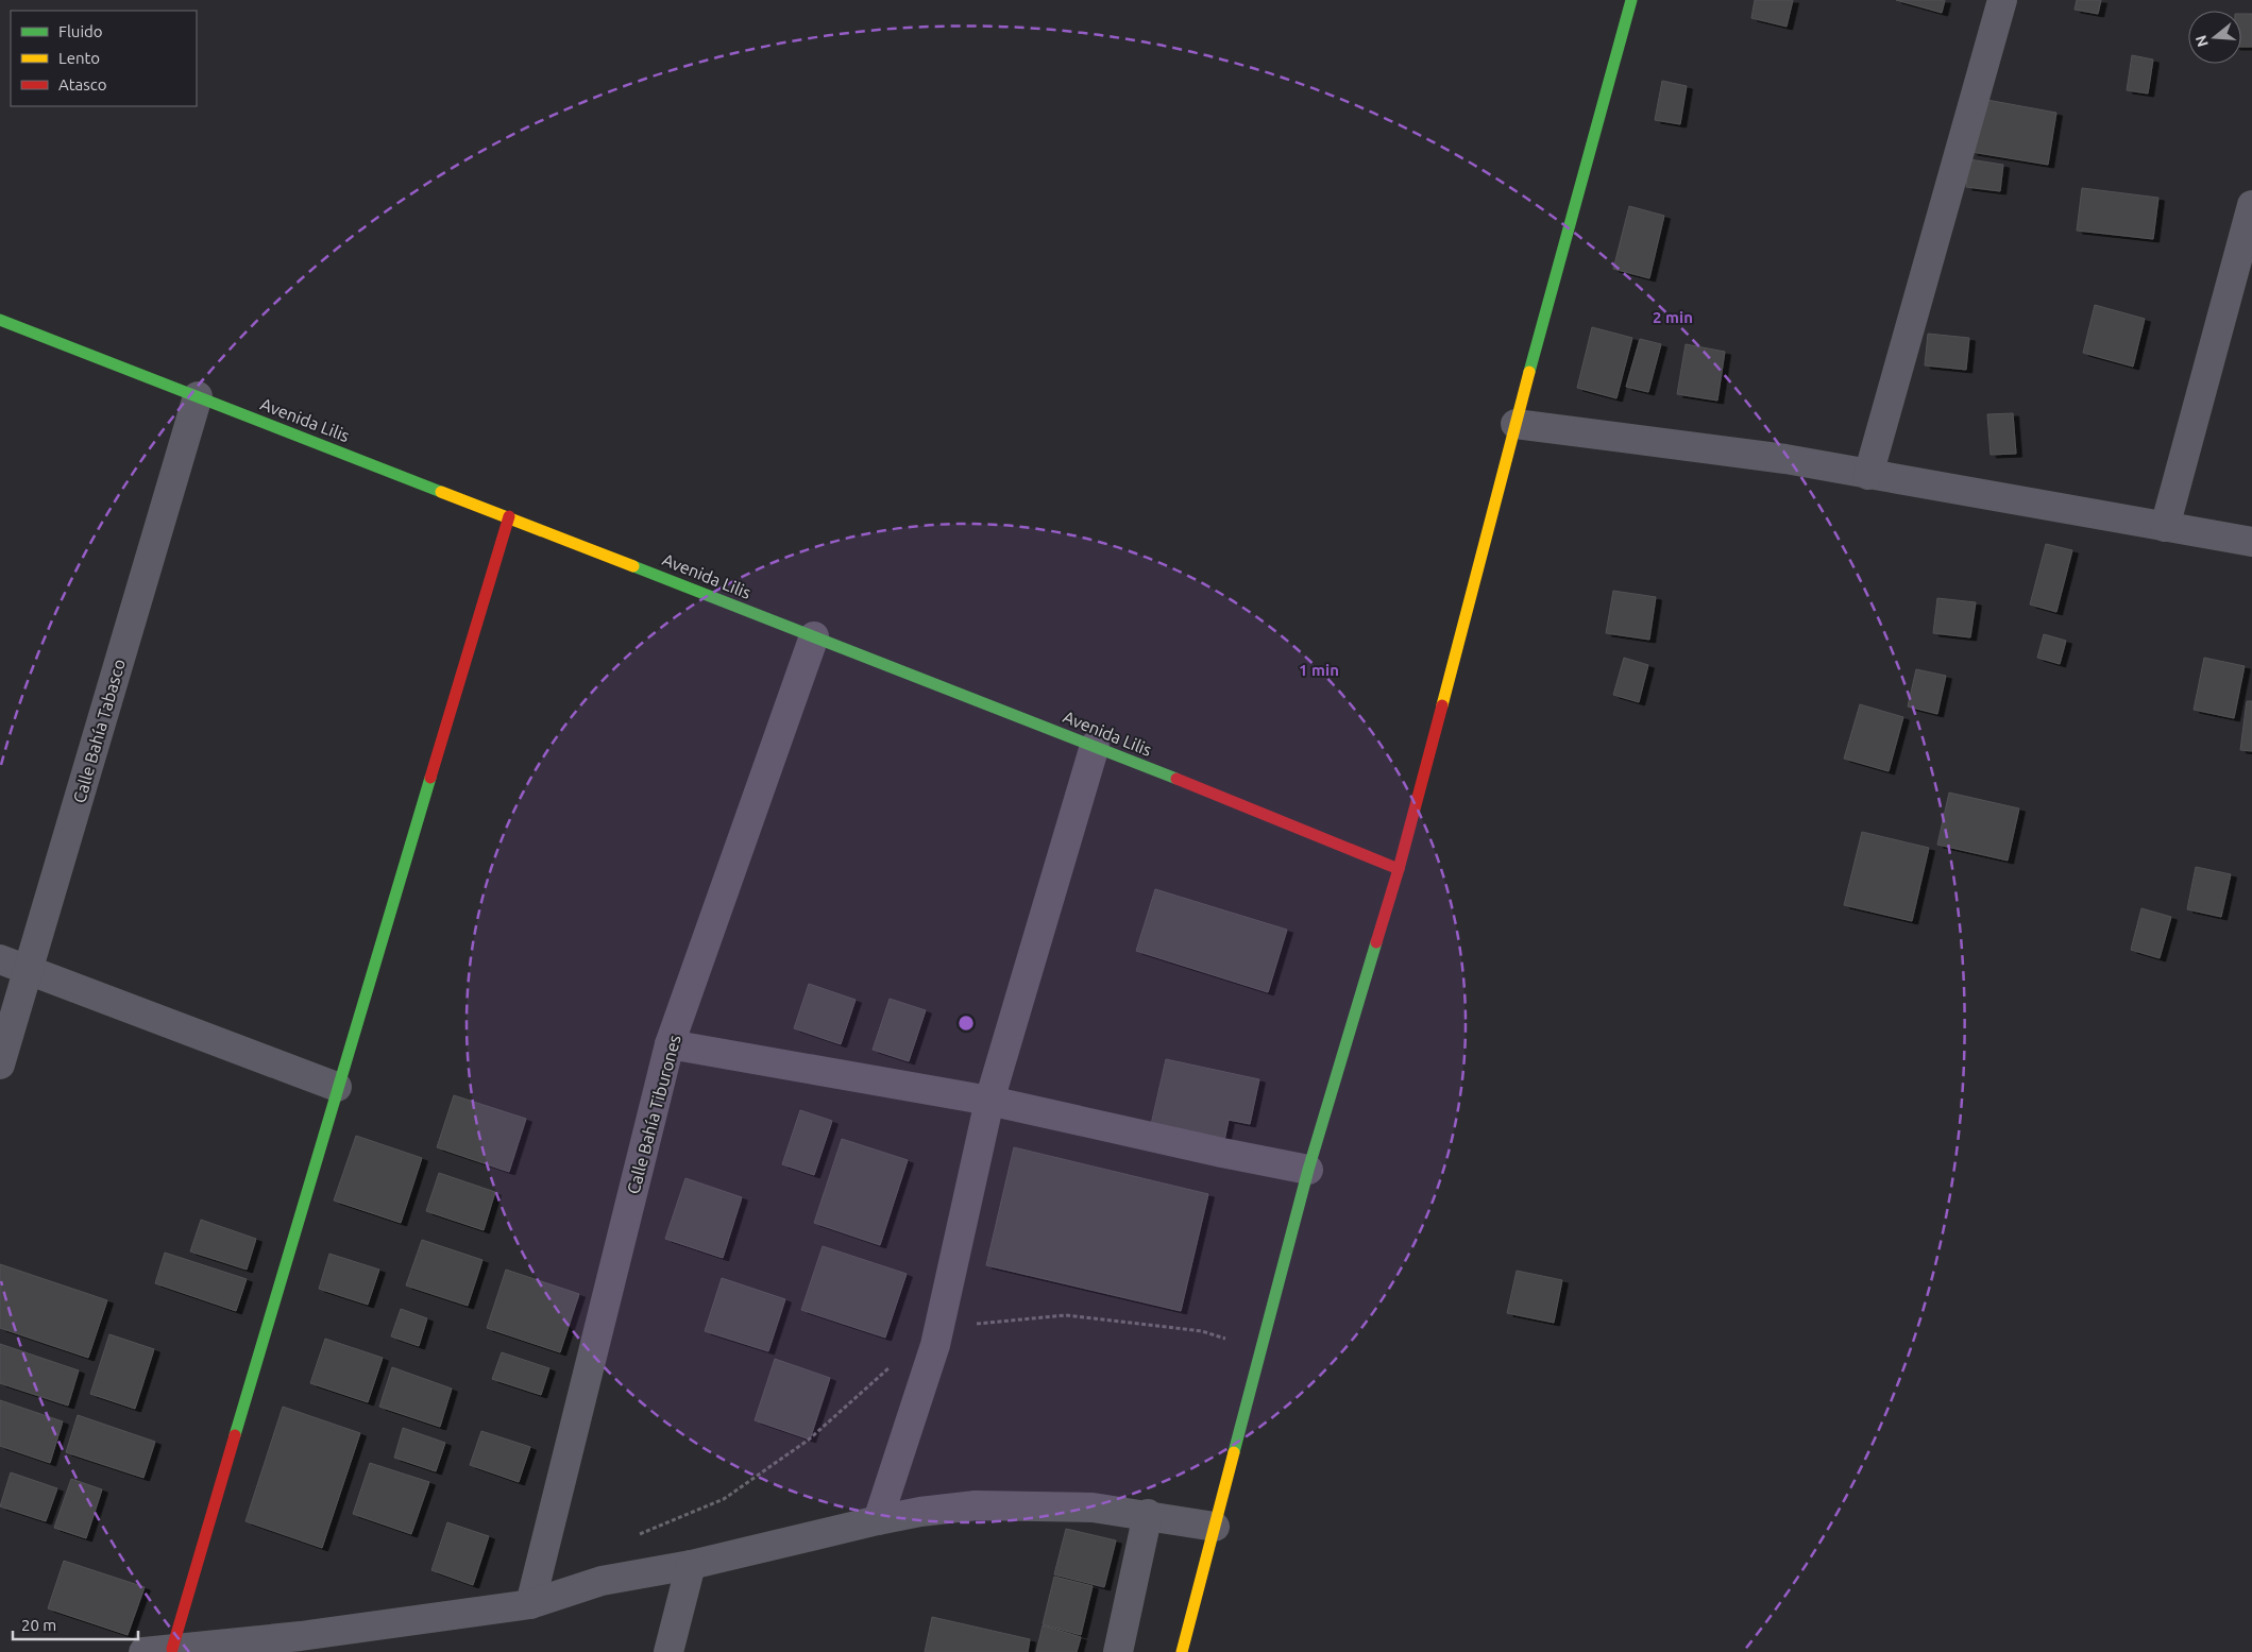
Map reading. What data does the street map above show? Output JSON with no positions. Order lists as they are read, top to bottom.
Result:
{
  "streets": {
    "main road": ["Avenida Lilis"],
    "street": ["Calle Bahía Tabasco", "Calle Bahía Tiburones"]
  },
  "crossings": [
    ["Avenida Lilis", "Calle Bahía Tabasco"],
    ["Avenida Lilis", "Calle Bahía Tiburones"]
  ],
  "legend": ["Fluido", "Lento", "Atasco"],
  "scale_bar": "20 m",
  "north": "left",
  "rings": ["2 min", "1 min"]
}
